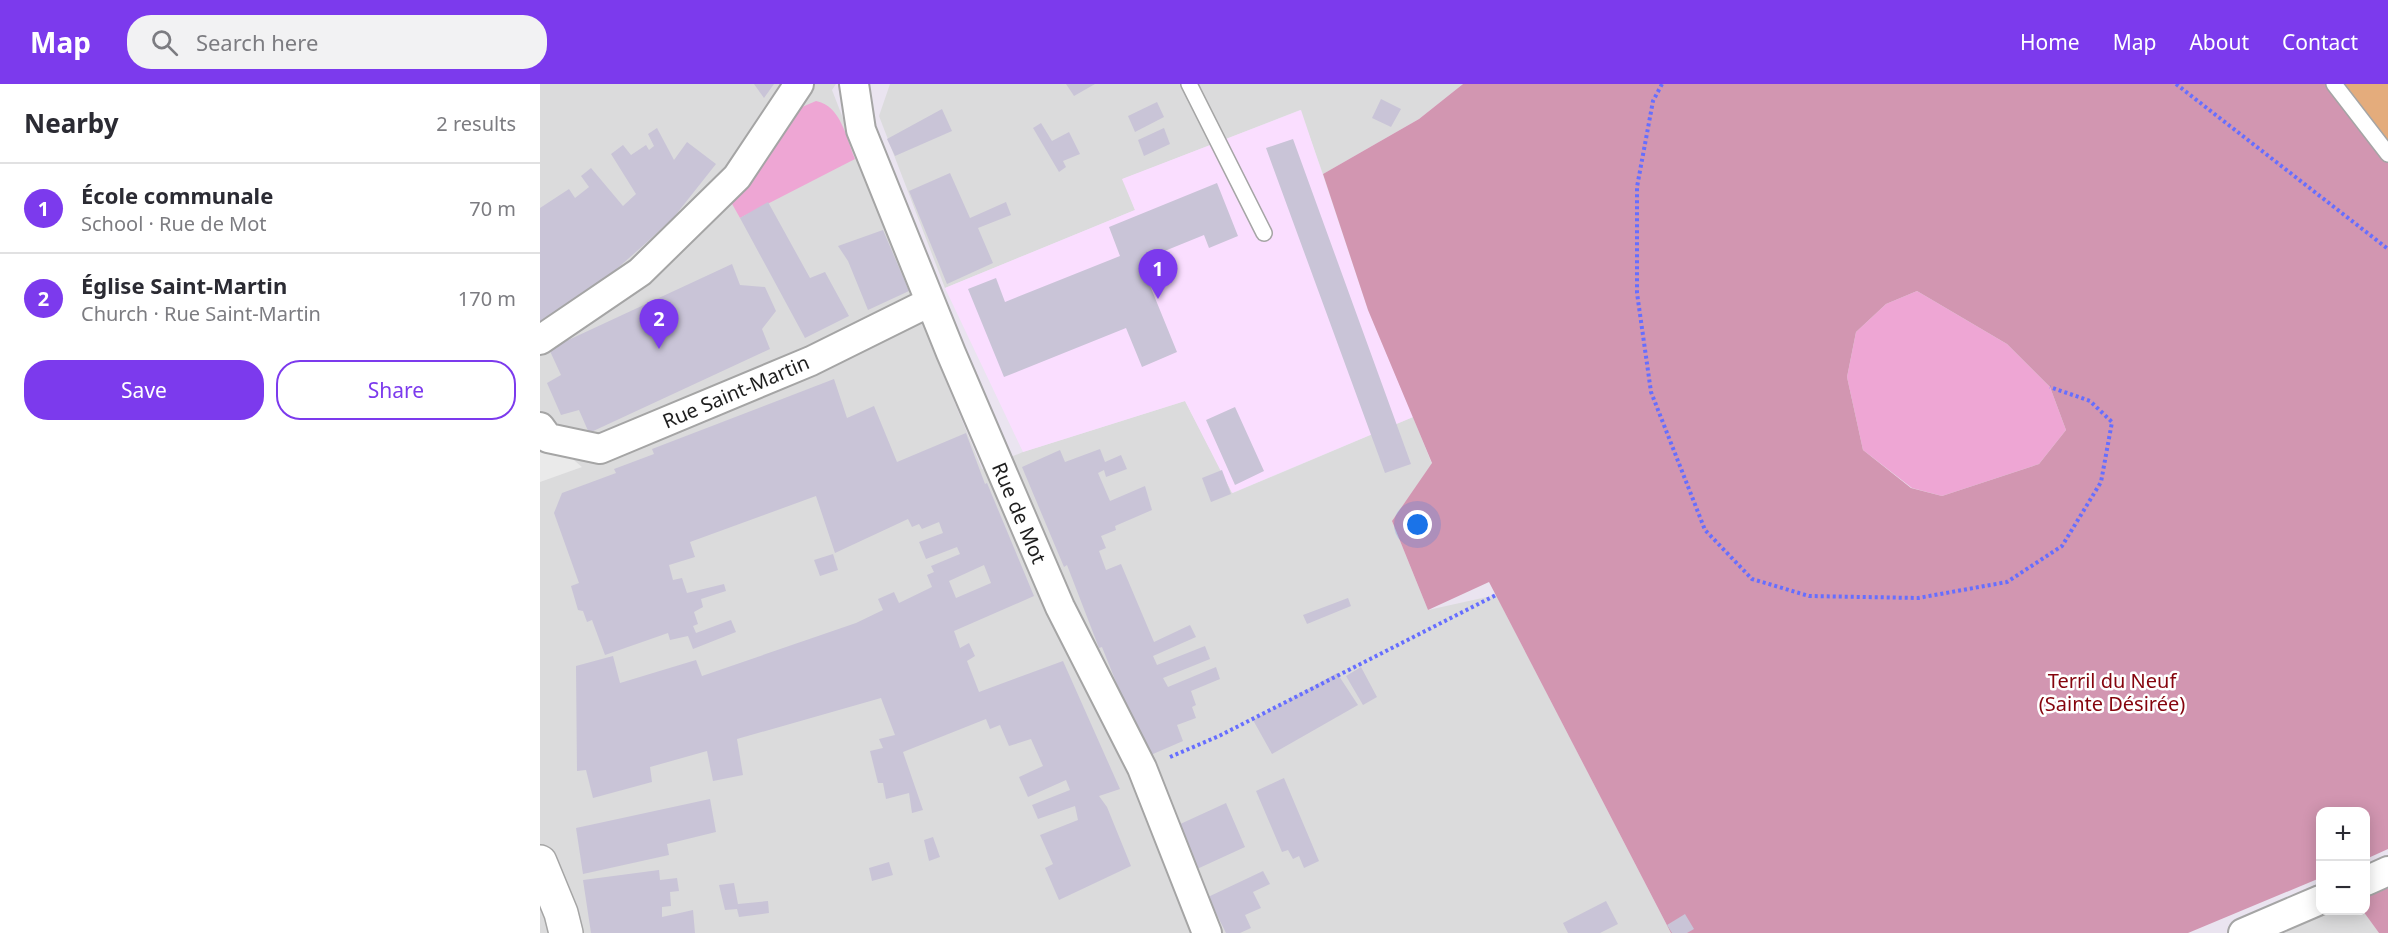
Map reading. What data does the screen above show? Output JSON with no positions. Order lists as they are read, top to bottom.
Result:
{
  "streets": {
    "street": ["Rue Saint-Martin", "Rue de Mot"]
  },
  "crossings": [
    ["Rue Saint-Martin", "Rue de Mot"]
  ],
  "parks": ["Terril du Neuf (Sainte Désirée)"],
  "page": {
    "header": "Map",
    "search": "Search here",
    "nav": [
      "Home",
      "Map",
      "About",
      "Contact"
    ],
    "heading": ["Nearby", "2 results"],
    "list": [
      {
        "mark": "1",
        "name": "École communale",
        "note": "School · Rue de Mot",
        "value": "70 m"
      },
      {
        "mark": "2",
        "name": "Église Saint-Martin",
        "note": "Church · Rue Saint-Martin",
        "value": "170 m"
      }
    ],
    "pins": ["1", "2"],
    "buttons": ["Save", "Share"],
    "map_buttons": ["+", "−"]
  }
}
